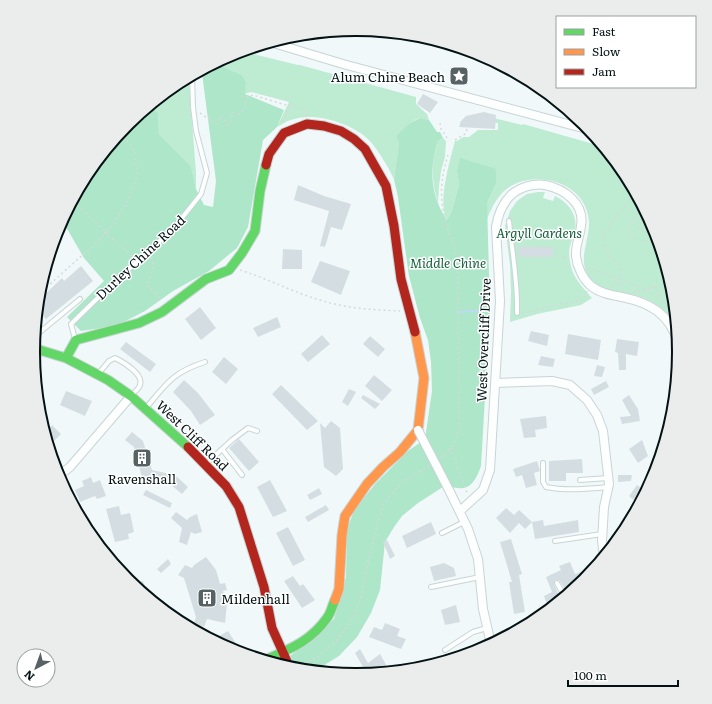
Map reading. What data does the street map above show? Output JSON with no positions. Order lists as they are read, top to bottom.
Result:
{
  "streets": {
    "street": ["West Overcliff Drive", "West Cliff Road"],
    "lane": ["Durley Chine Road"]
  },
  "parks": ["Argyll Gardens", "Middle Chine"],
  "places": {
    "place": ["Alum Chine Beach"],
    "building": ["Ravenshall", "Mildenhall"]
  },
  "legend": ["Fast", "Slow", "Jam"],
  "scale_bar": "100 m",
  "north": "bottom left"
}
